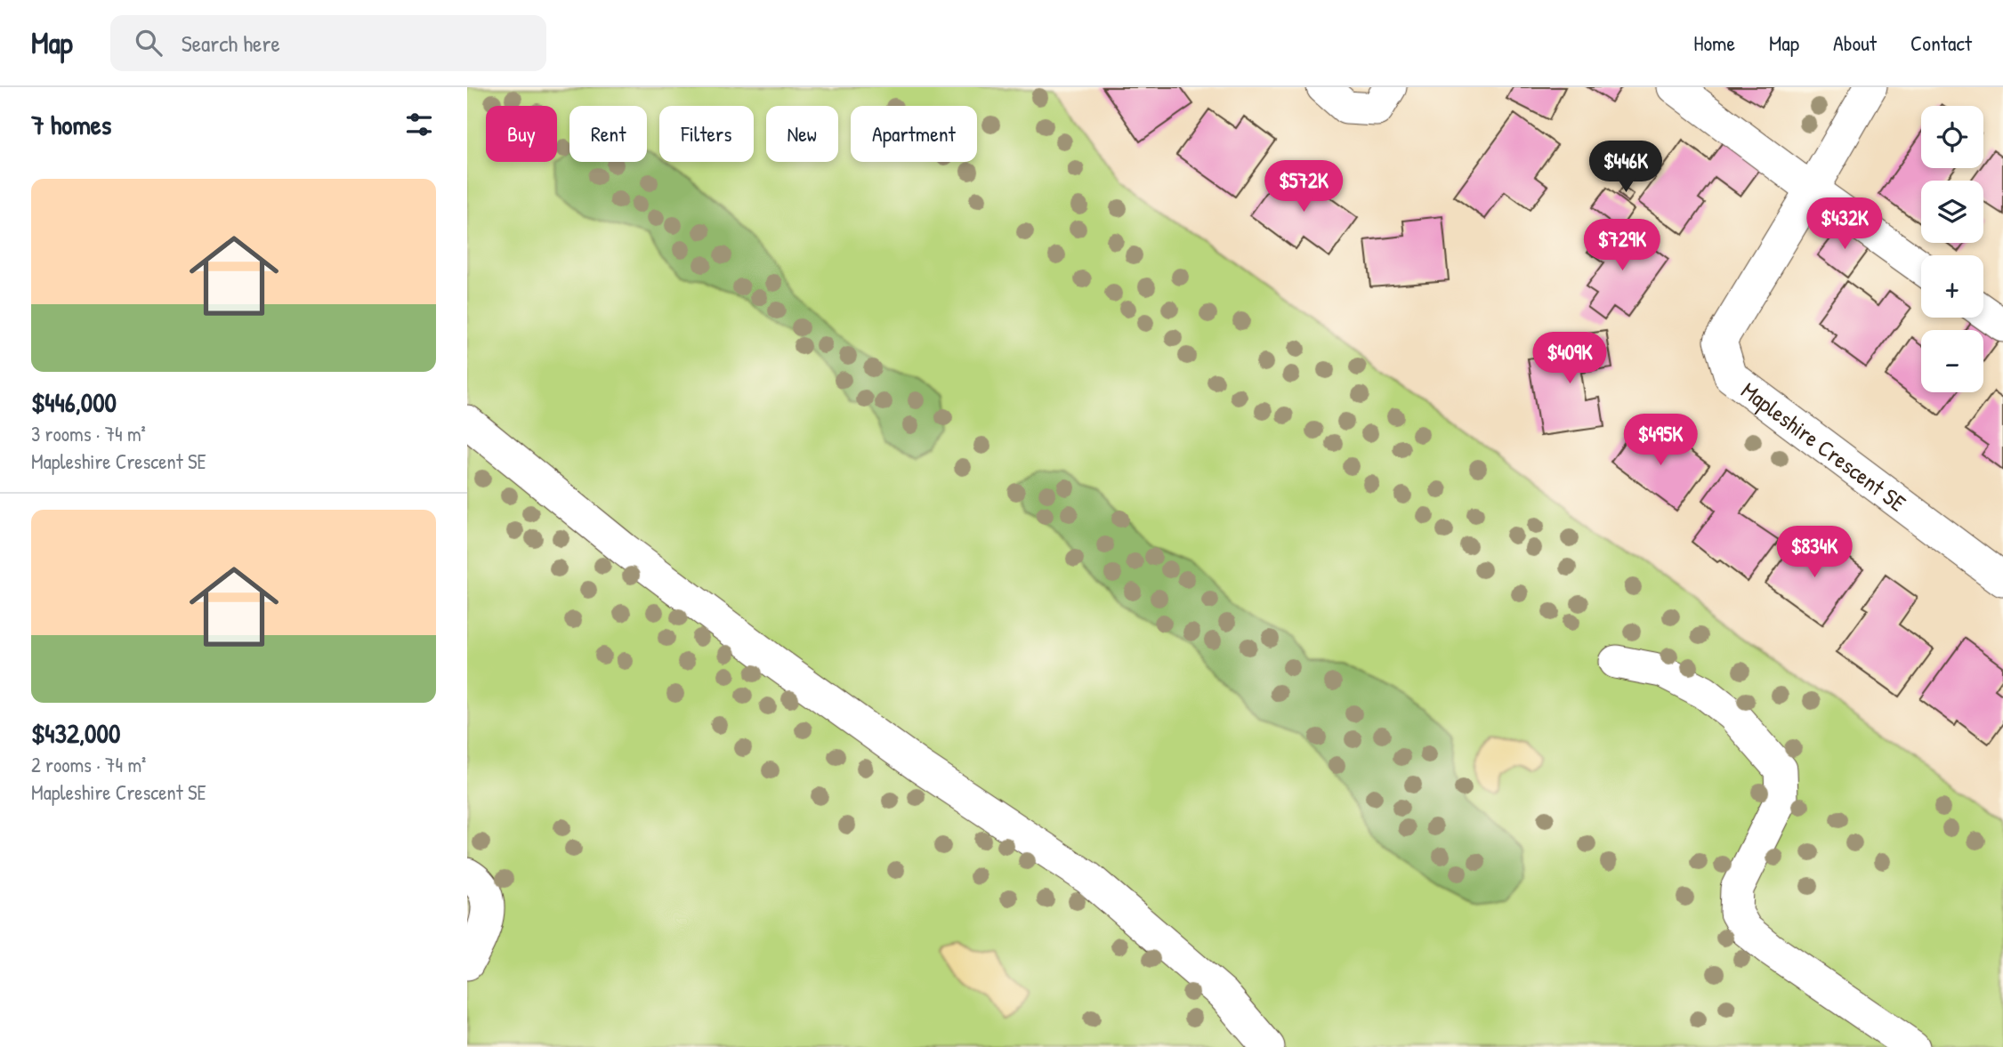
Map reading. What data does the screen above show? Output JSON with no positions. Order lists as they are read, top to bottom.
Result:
{
  "streets": {
    "street": ["Mapleshire Crescent SE"]
  },
  "page": {
    "header": "Map",
    "search": "Search here",
    "nav": [
      "Home",
      "Map",
      "About",
      "Contact"
    ],
    "heading": "7 homes",
    "map_buttons": ["+", "−"],
    "chip": [
      "Buy",
      "Rent",
      "Filters",
      "New",
      "Apartment"
    ],
    "price": [
      "$446K",
      "$572K",
      "$432K",
      "$729K",
      "$409K",
      "$495K",
      "$834K"
    ],
    "list": [
      {
        "name": "$446,000",
        "note": "3 rooms · 74 m² · Mapleshire Crescent SE"
      },
      {
        "name": "$432,000",
        "note": "2 rooms · 74 m² · Mapleshire Crescent SE"
      }
    ]
  }
}
